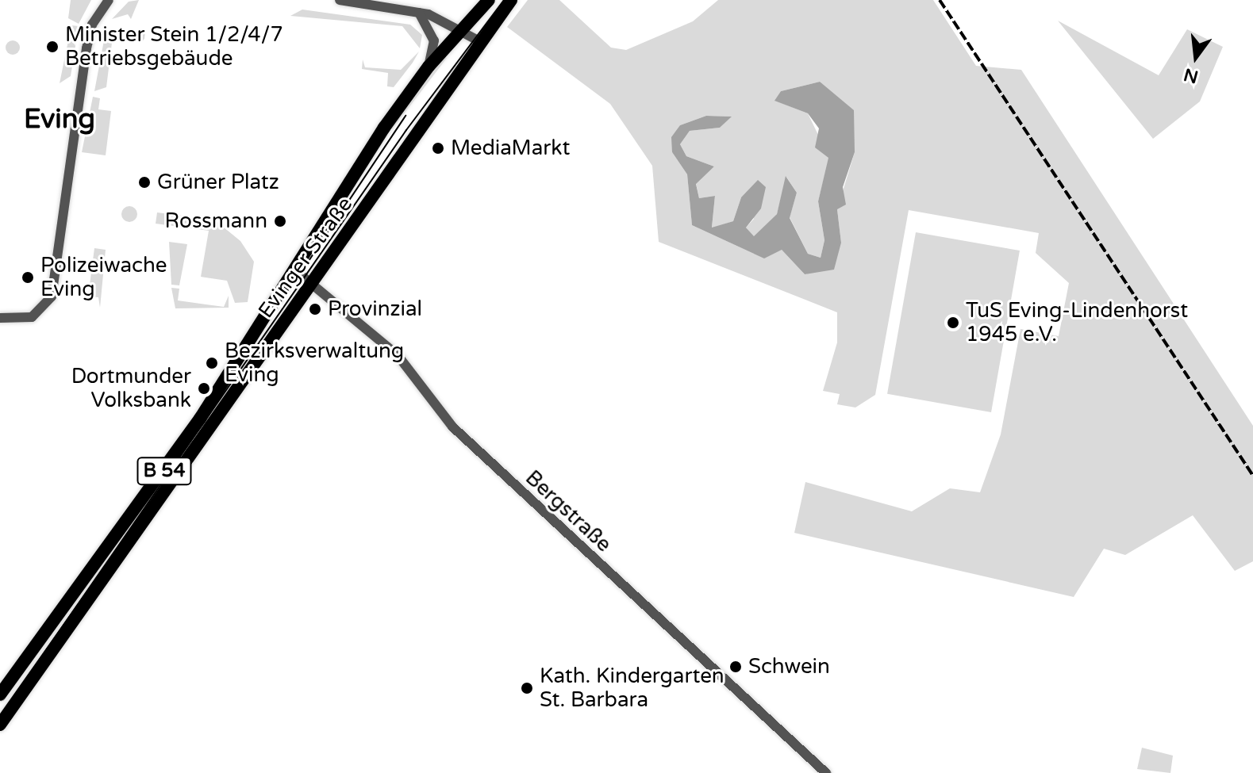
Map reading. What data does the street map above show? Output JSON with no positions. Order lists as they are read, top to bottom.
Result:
{
  "streets": {
    "main road": ["Evinger Straße", "B 54"],
    "street": ["Bergstraße"]
  },
  "crossings": [
    ["Evinger Straße", "Bergstraße"]
  ],
  "districts": ["Eving"],
  "places": [
    "Minister Stein 1/2/4/7 Betriebsgebäude",
    "MediaMarkt",
    "Grüner Platz",
    "Rossmann",
    "Polizeiwache Eving",
    "Provinzial",
    "TuS Eving-Lindenhorst 1945 e.V.",
    "Bezirksverwaltung Eving",
    "Dortmunder Volksbank",
    "Schwein",
    "Kath. Kindergarten St. Barbara"
  ],
  "north": "bottom"
}
